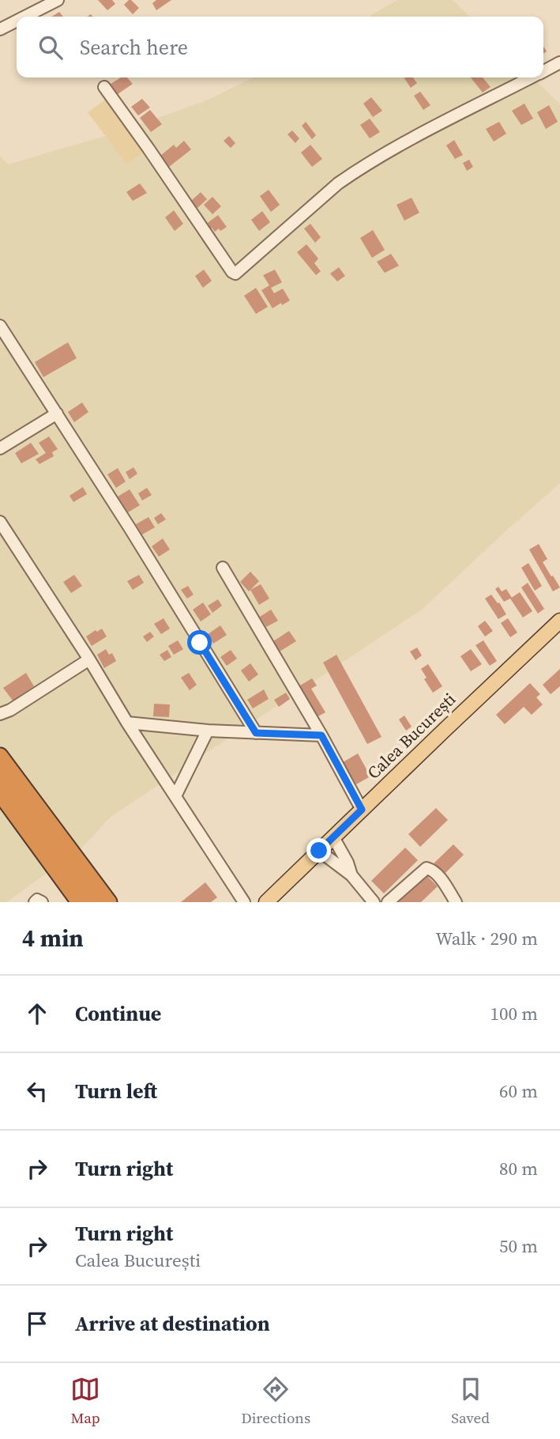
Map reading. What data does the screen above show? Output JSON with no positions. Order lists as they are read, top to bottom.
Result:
{
  "streets": {
    "main road": ["Calea București"]
  },
  "page": {
    "search": "Search here",
    "heading": ["4 min", "Walk · 290 m"],
    "list": [
      ["Continue", "100 m"],
      ["Turn left", "60 m"],
      ["Turn right", "80 m"],
      ["Turn right", "Calea București", "50 m"],
      "Arrive at destination"
    ],
    "nav": ["Map", "Directions", "Saved"]
  }
}
